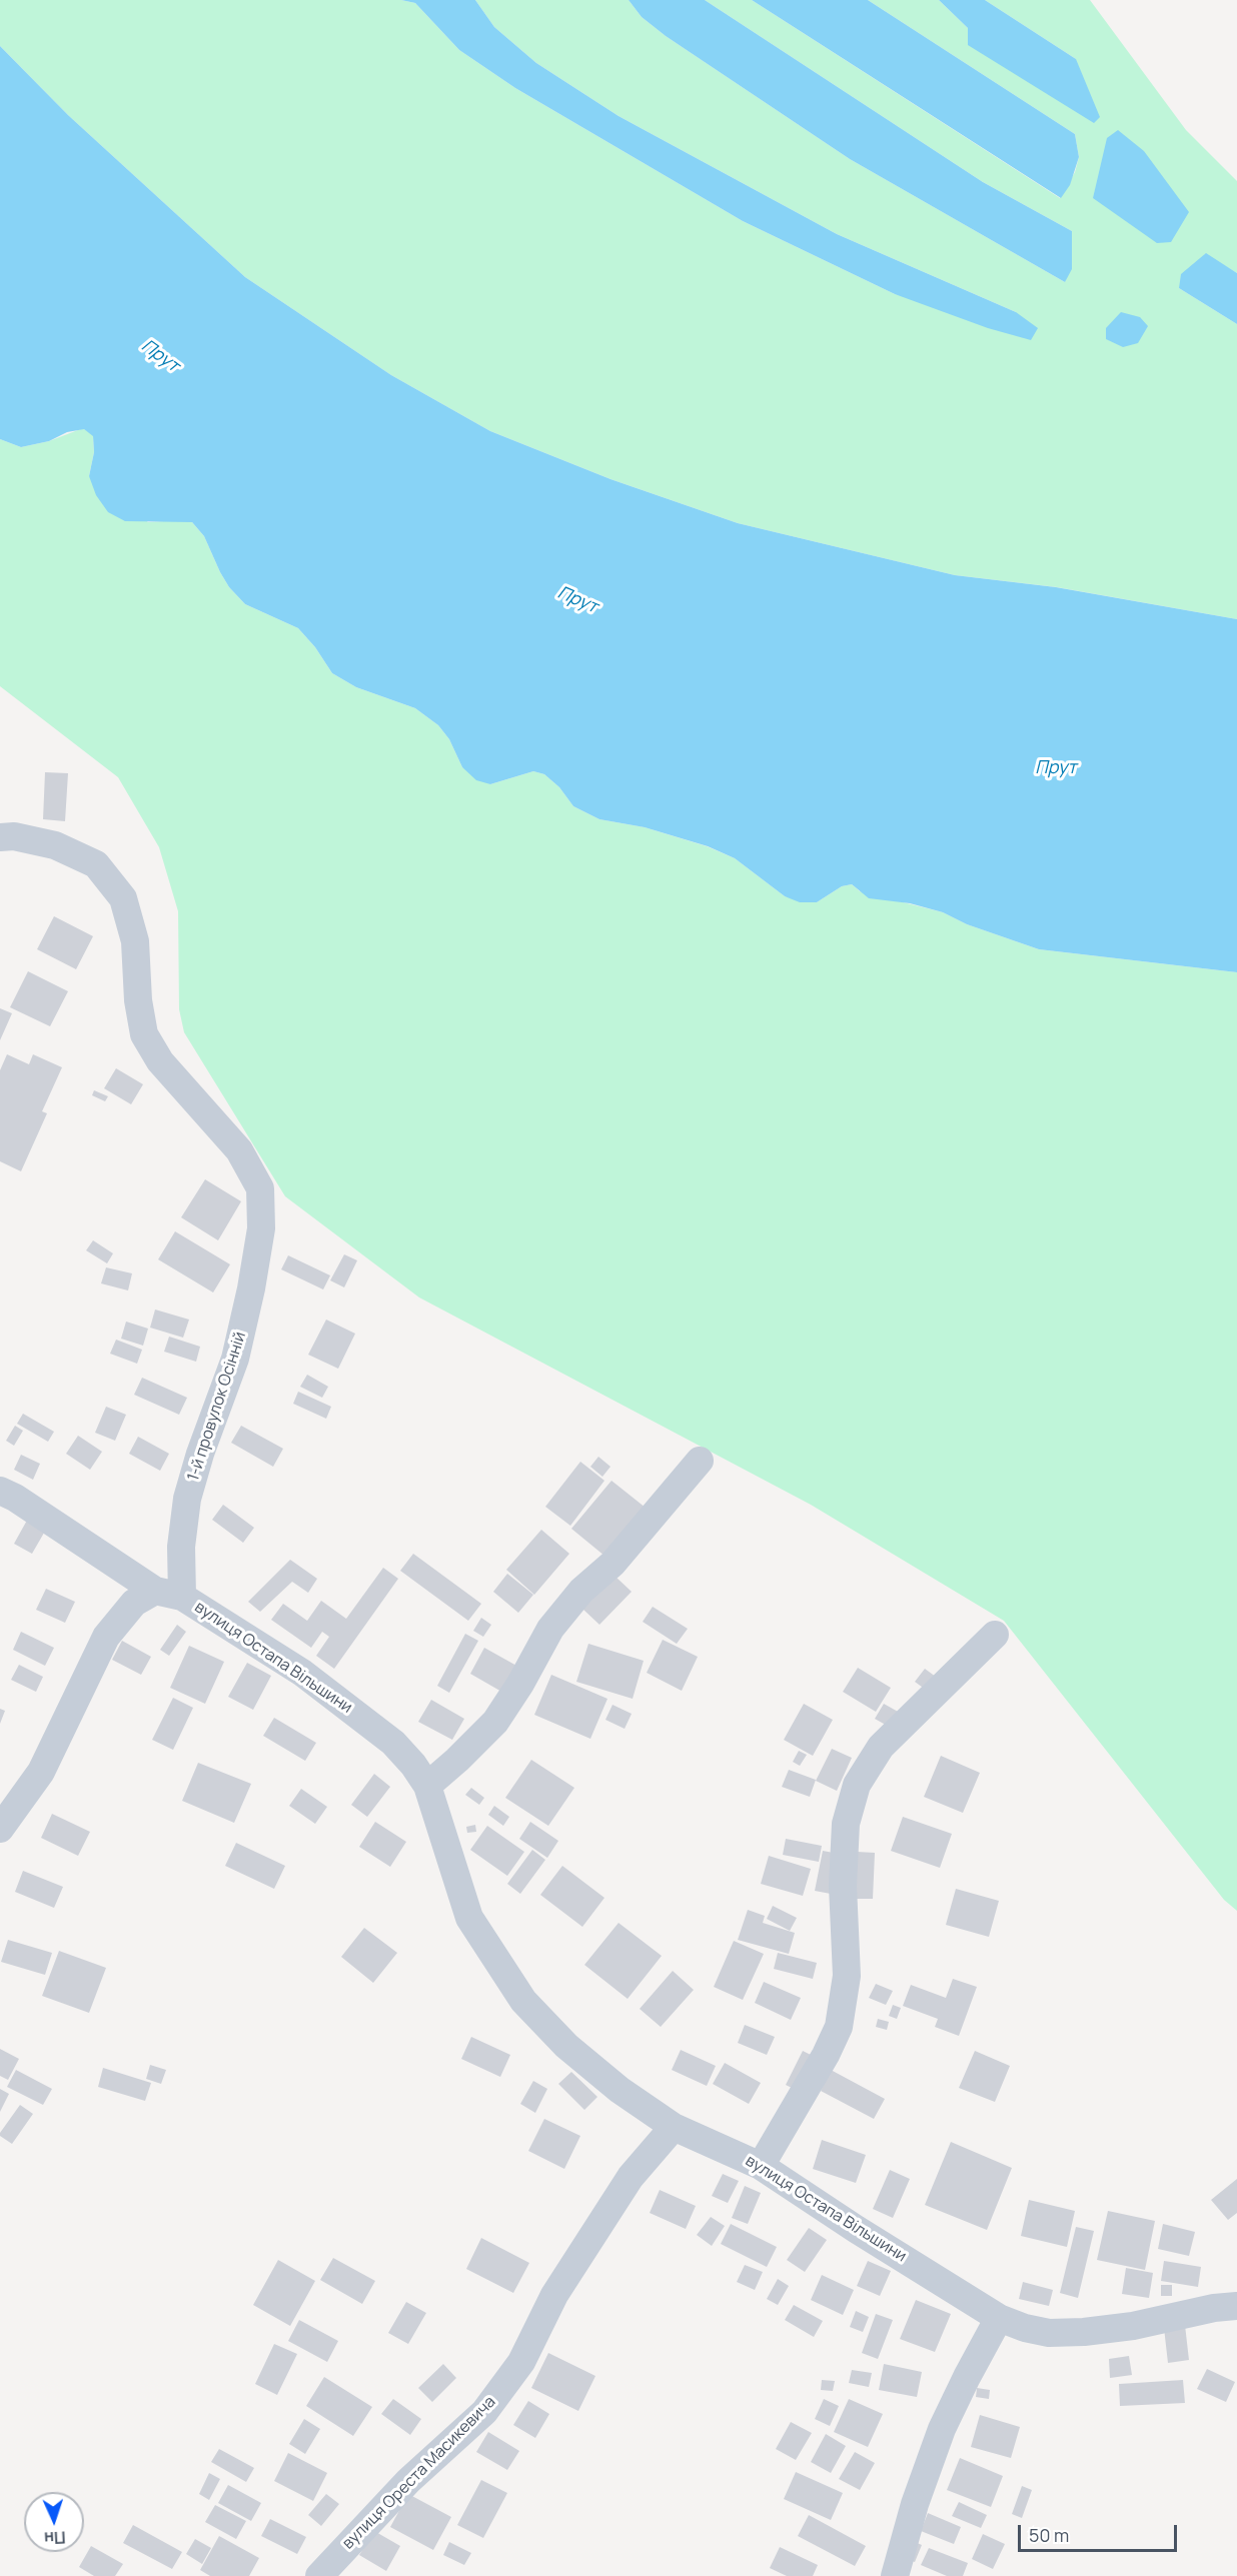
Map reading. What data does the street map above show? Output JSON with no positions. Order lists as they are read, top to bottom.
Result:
{
  "streets": {
    "street": ["1-й провулок Осінній", "вулиця Остапа Вільшини", "вулиця Ореста Масикевича"]
  },
  "crossings": [
    ["1-й провулок Осінній", "вулиця Остапа Вільшини"],
    ["вулиця Остапа Вільшини", "вулиця Ореста Масикевича"]
  ],
  "water": ["Прут"],
  "scale_bar": "50 m",
  "north": "bottom"
}
